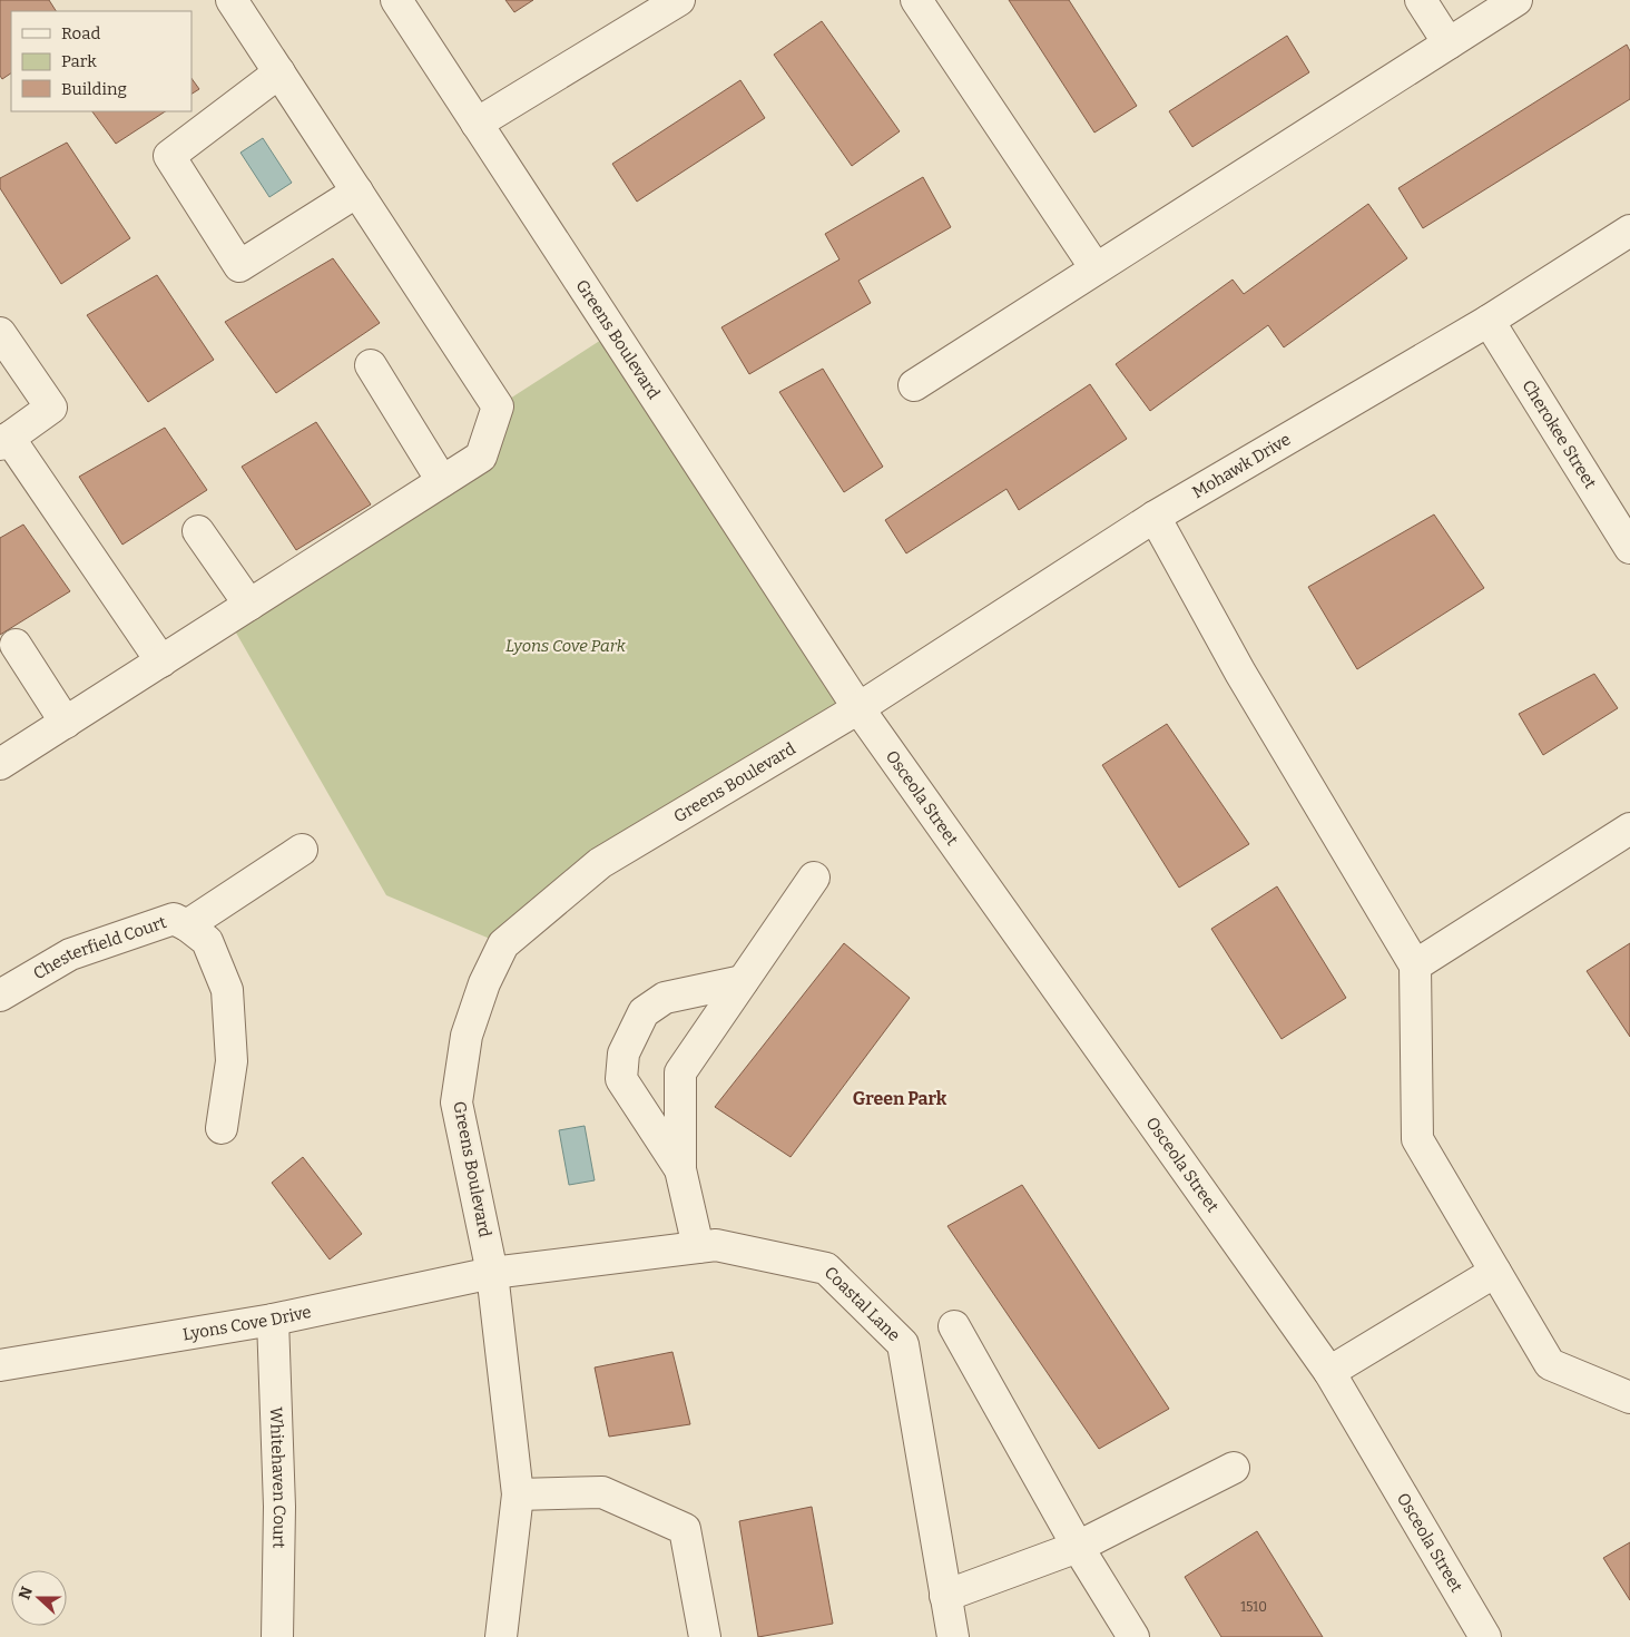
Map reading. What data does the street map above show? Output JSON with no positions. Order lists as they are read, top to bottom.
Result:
{
  "streets": {
    "street": [
      "Greens Boulevard",
      "Cherokee Street",
      "Mohawk Drive",
      "Osceola Street",
      "Chesterfield Court",
      "Coastal Lane",
      "Lyons Cove Drive",
      "Whitehaven Court"
    ]
  },
  "crossings": [
    ["Greens Boulevard", "Mohawk Drive"],
    ["Greens Boulevard", "Osceola Street"],
    ["Greens Boulevard", "Coastal Lane"],
    ["Greens Boulevard", "Lyons Cove Drive"],
    ["Cherokee Street", "Mohawk Drive"],
    ["Mohawk Drive", "Osceola Street"],
    ["Coastal Lane", "Lyons Cove Drive"],
    ["Lyons Cove Drive", "Whitehaven Court"]
  ],
  "districts": ["Green Park"],
  "parks": ["Lyons Cove Park"],
  "house_numbers": ["1510"],
  "legend": ["Road", "Park", "Building"],
  "north": "left"
}
